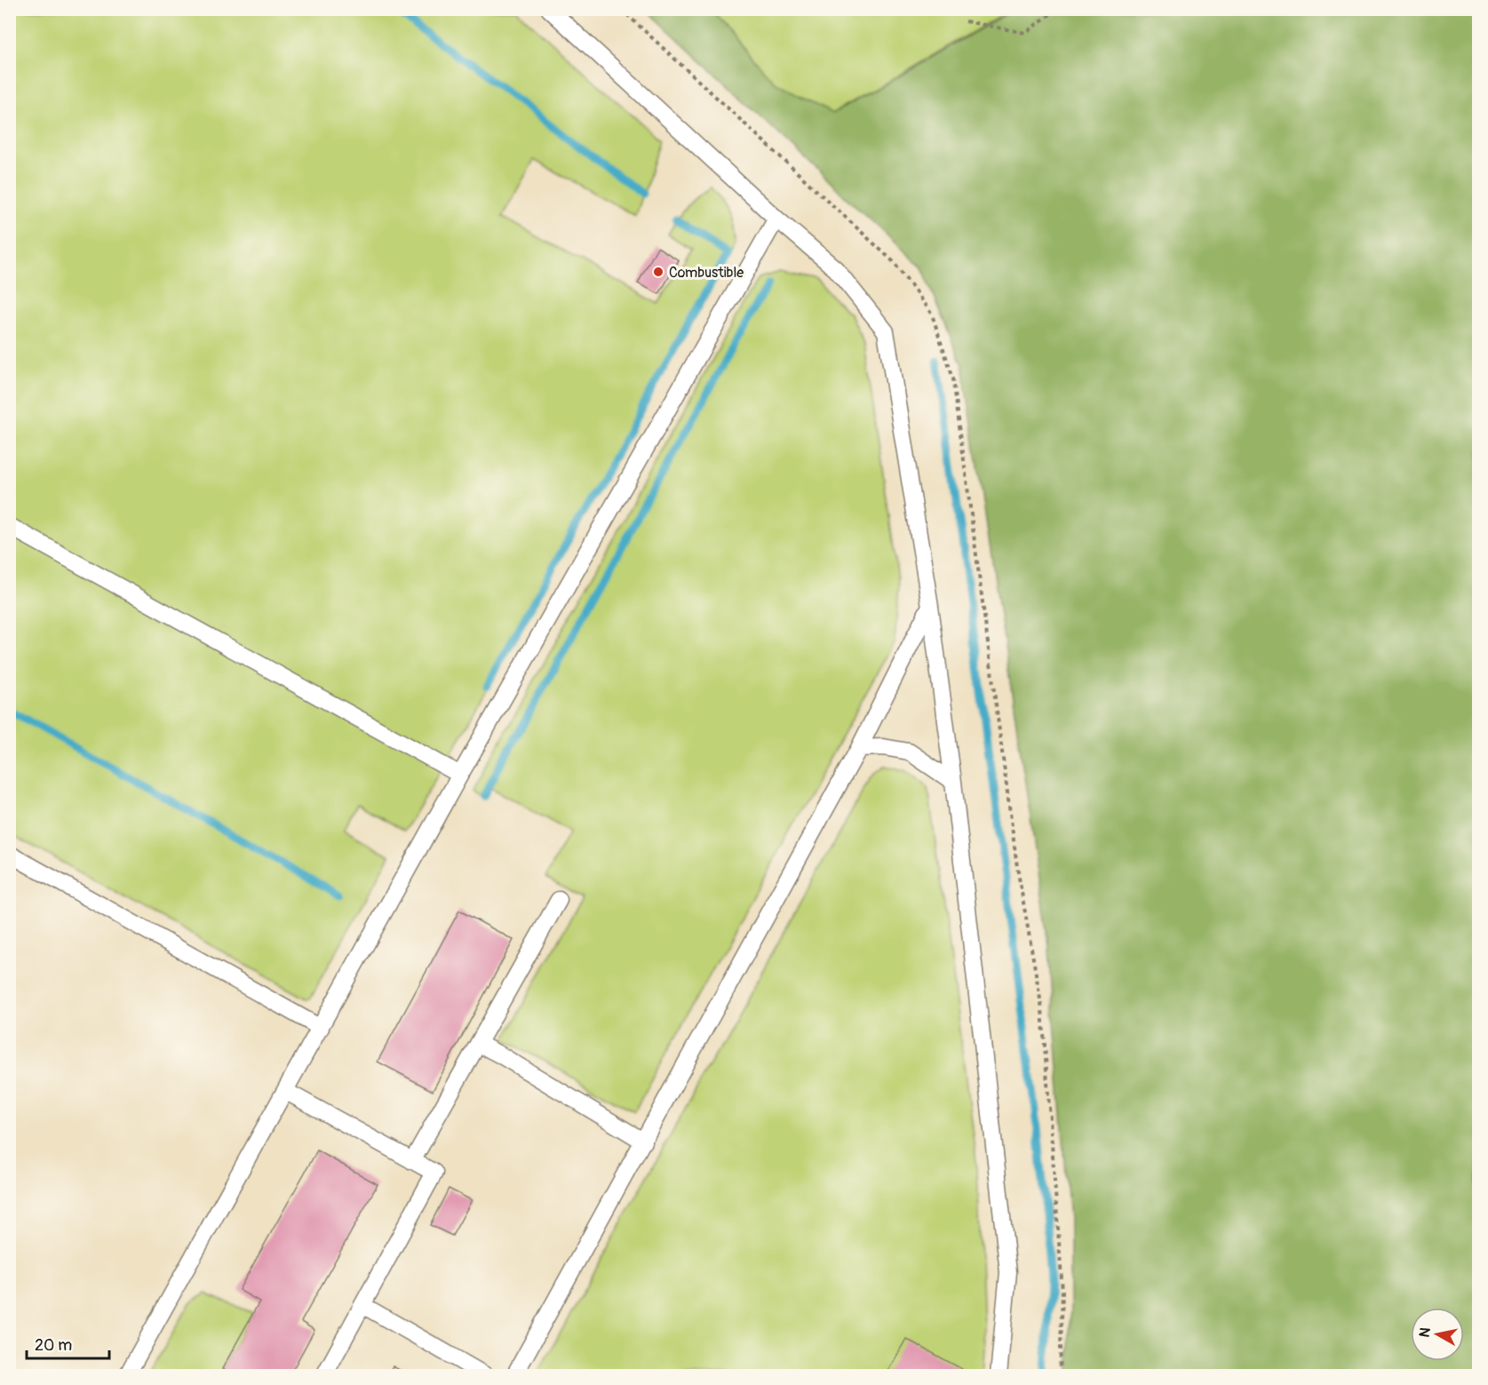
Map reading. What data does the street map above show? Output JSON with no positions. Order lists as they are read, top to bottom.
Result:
{
  "places": ["Combustible"],
  "scale_bar": "20 m",
  "north": "left"
}
